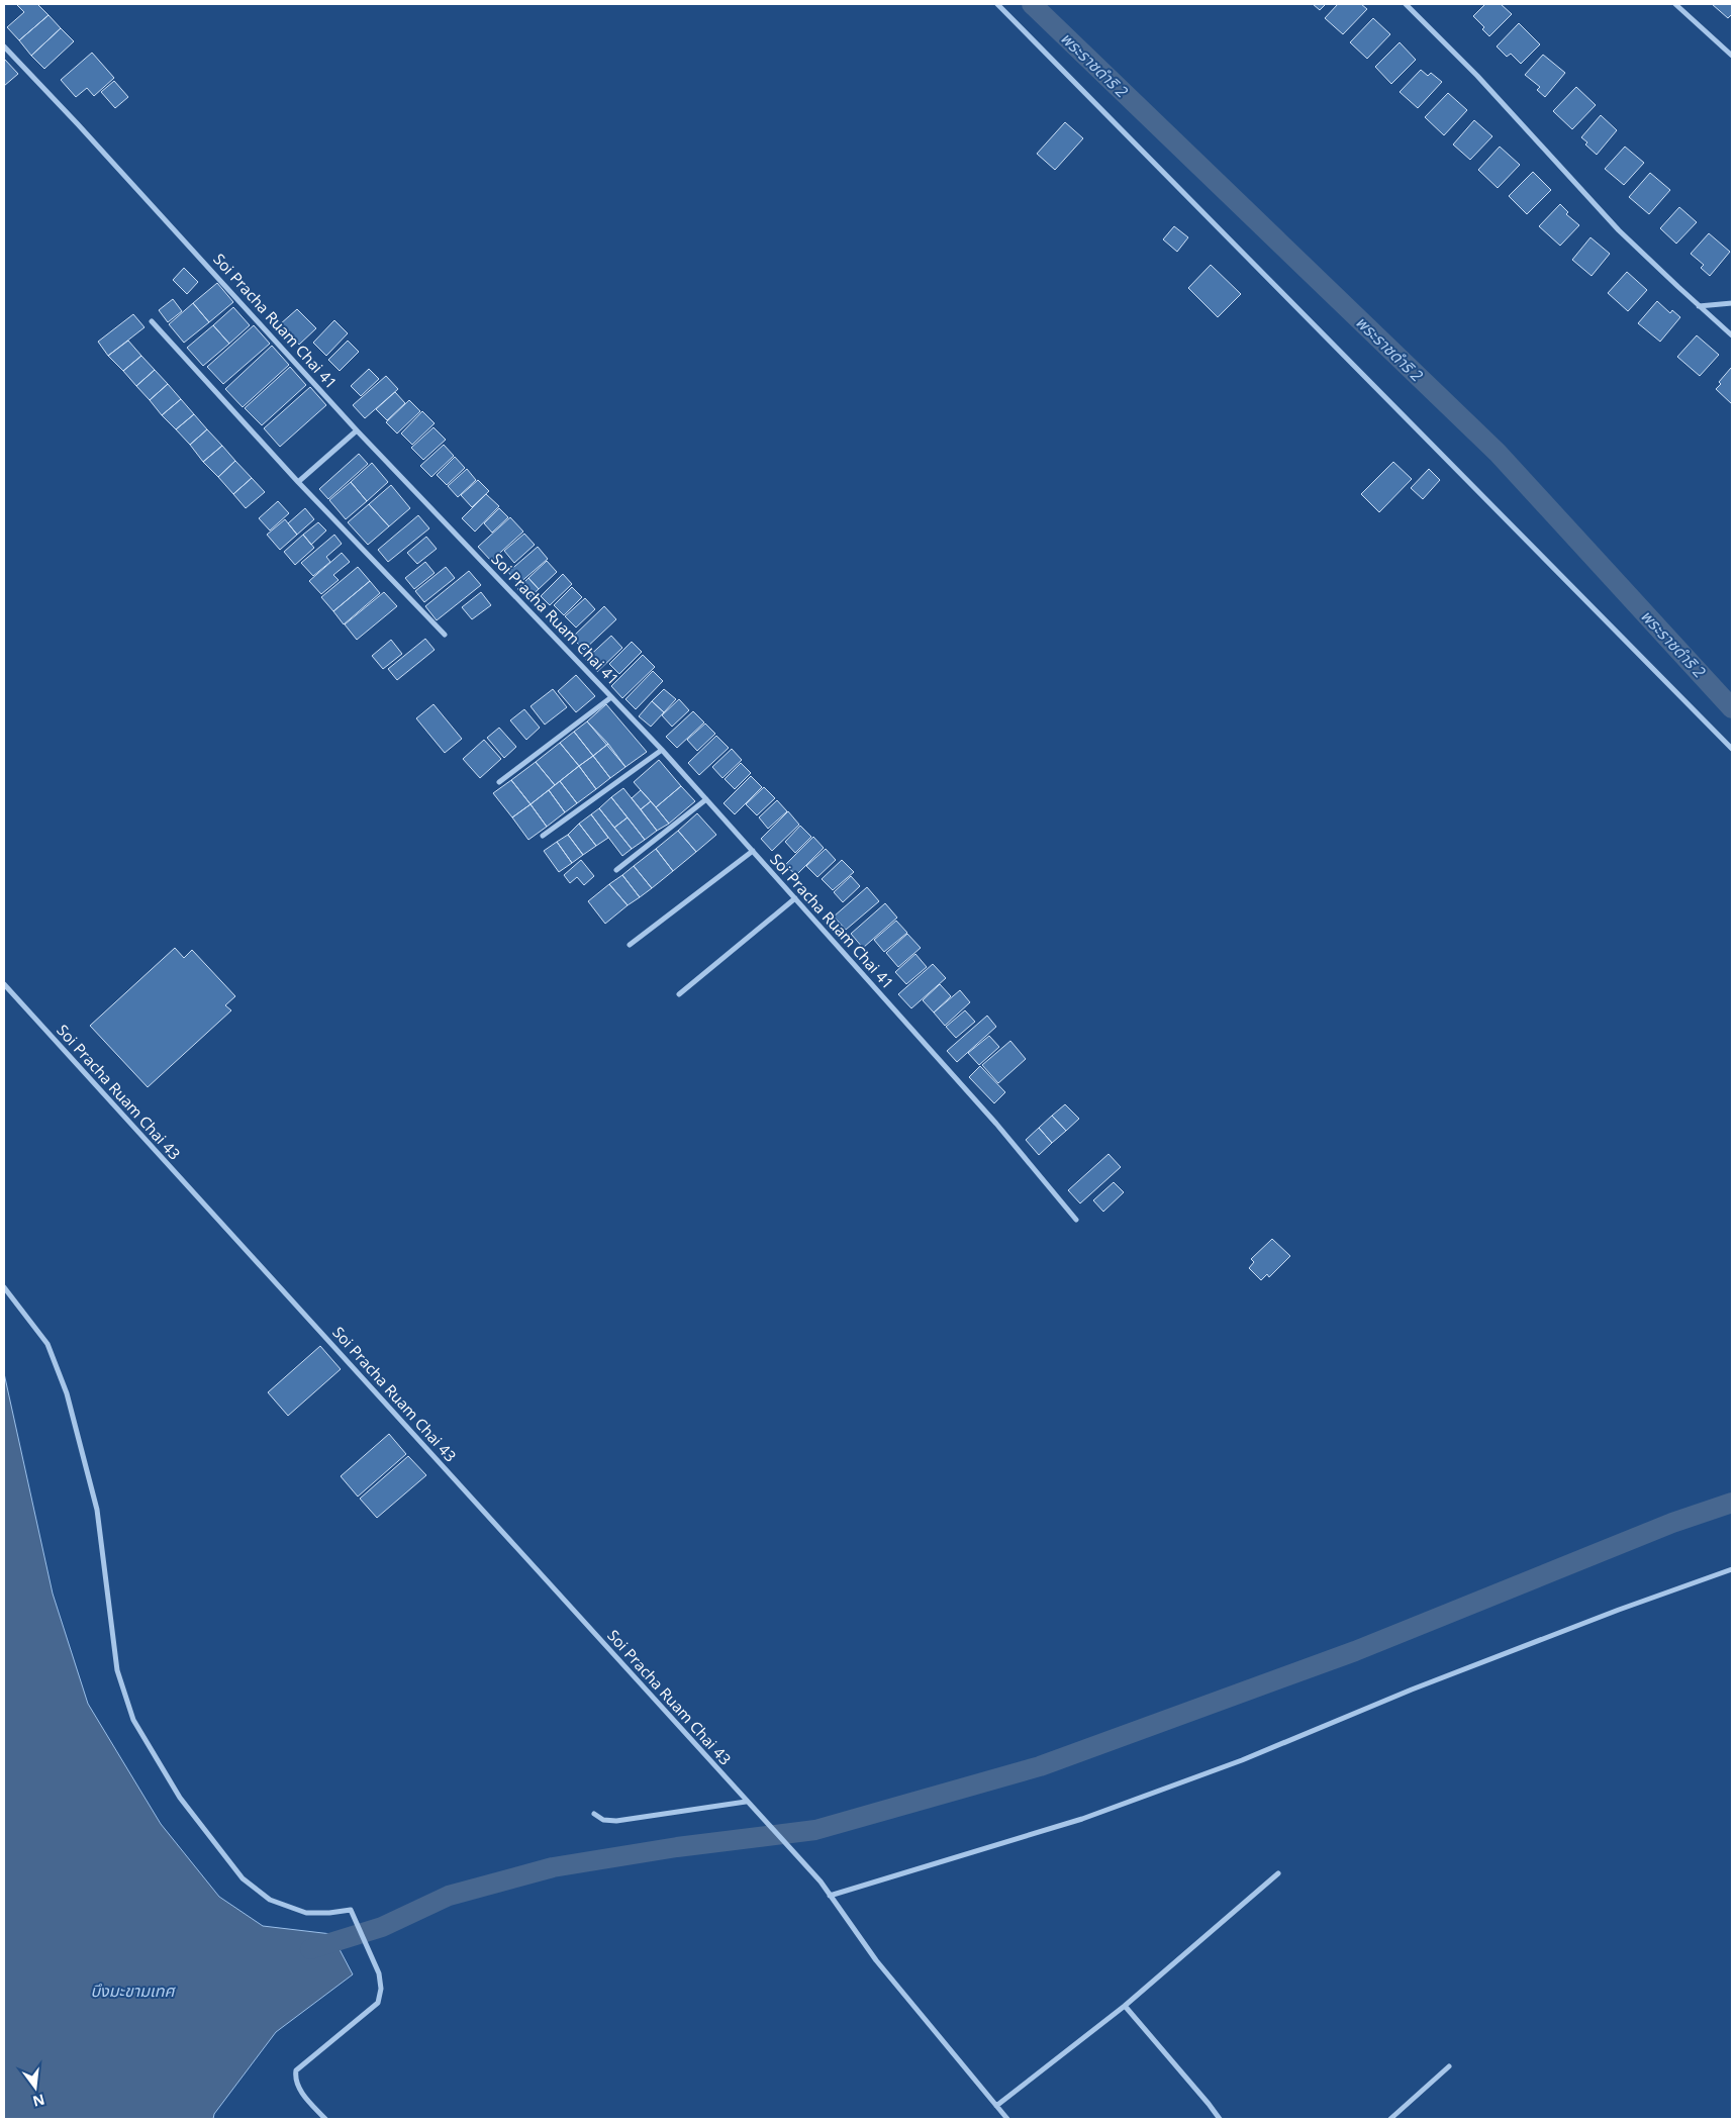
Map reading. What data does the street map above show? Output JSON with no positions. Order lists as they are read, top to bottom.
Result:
{
  "streets": {
    "street": ["Soi Pracha Ruam Chai 41", "Soi Pracha Ruam Chai 43"]
  },
  "water": ["พระราชดำริ 2", "บึงมะขามเทศ"],
  "north": "bottom"
}
